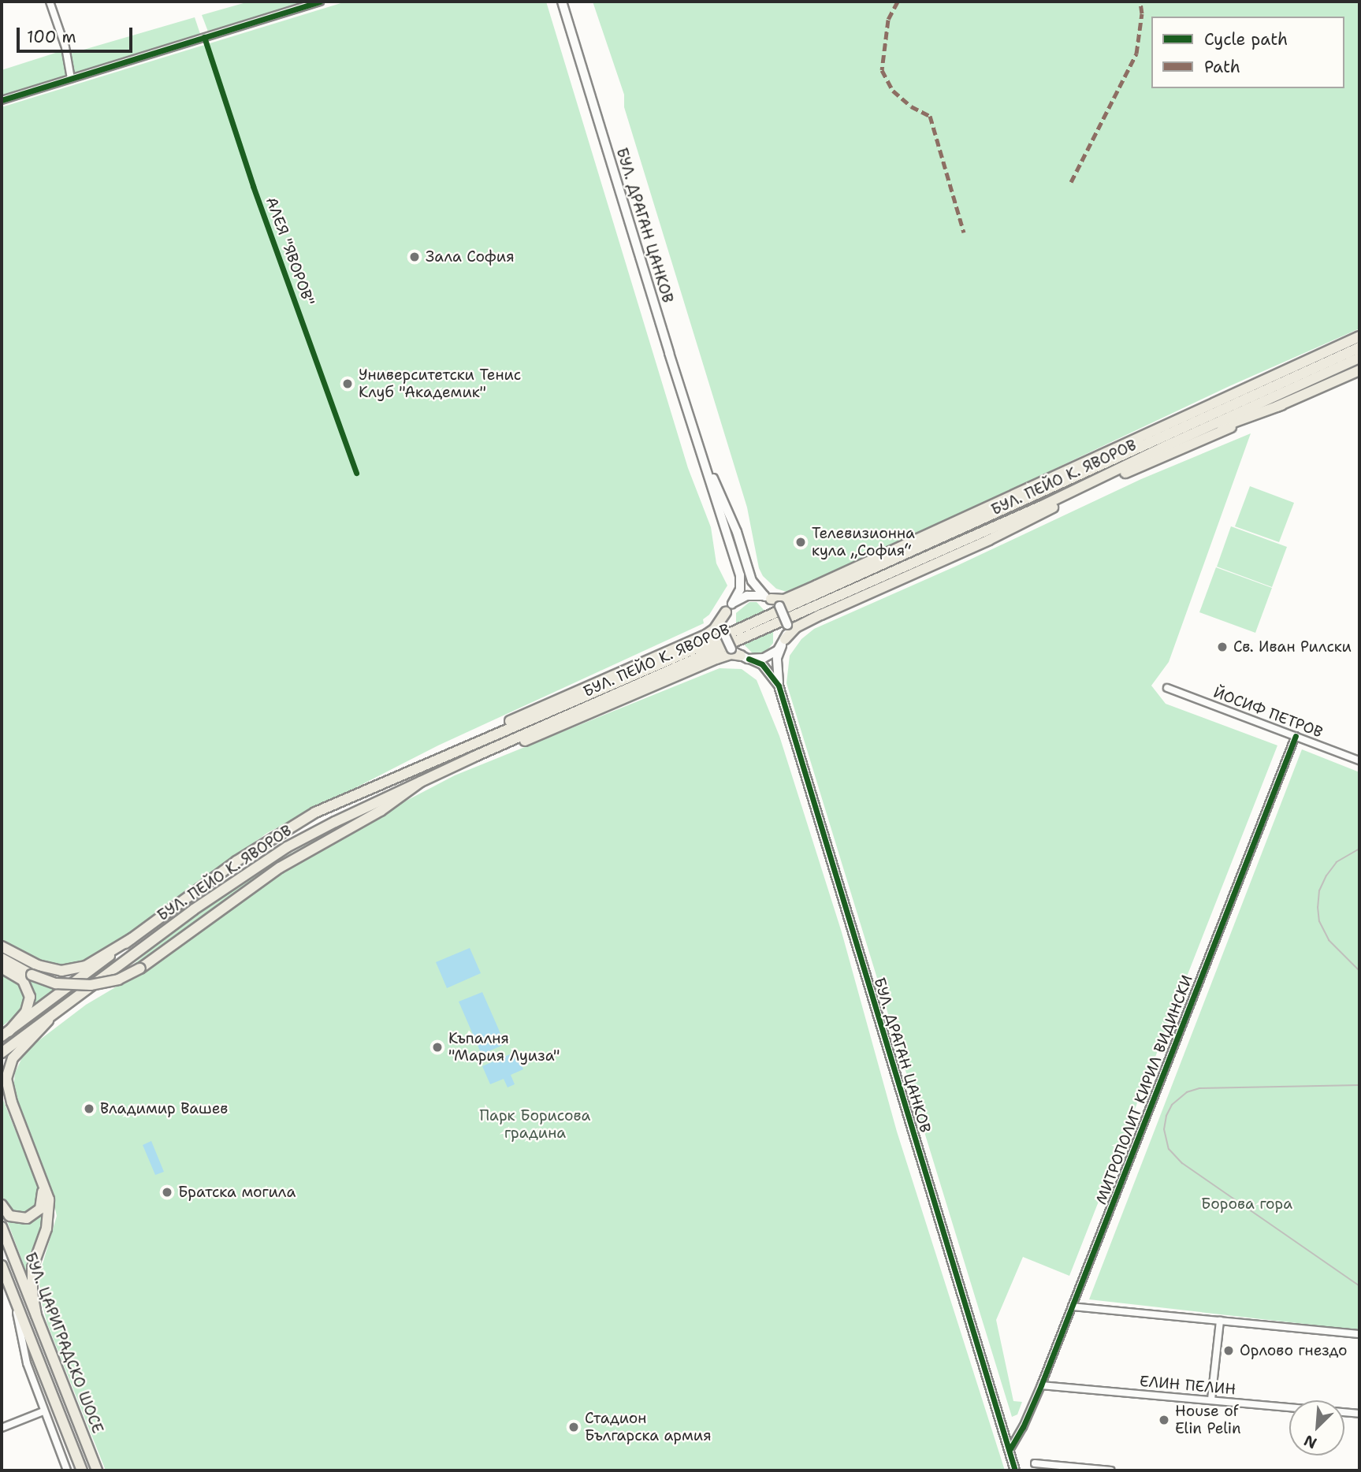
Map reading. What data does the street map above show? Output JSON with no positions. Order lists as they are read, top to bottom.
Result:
{
  "streets": {
    "main road": ["БУЛ. ДРАГАН ЦАНКОВ", "БУЛ. ПЕЙО К. ЯВОРОВ", "БУЛ. ЦАРИГРАДСКО ШОСЕ"],
    "street": ["ЙОСИФ ПЕТРОВ", "МИТРОПОЛИТ КИРИЛ ВИДИНСКИ", "ЕЛИН ПЕЛИН"],
    "cycle path": ["АЛЕЯ \"ЯВОРОВ\""]
  },
  "crossings": [
    ["БУЛ. ДРАГАН ЦАНКОВ", "МИТРОПОЛИТ КИРИЛ ВИДИНСКИ"],
    ["ЙОСИФ ПЕТРОВ", "МИТРОПОЛИТ КИРИЛ ВИДИНСКИ"],
    ["МИТРОПОЛИТ КИРИЛ ВИДИНСКИ", "ЕЛИН ПЕЛИН"]
  ],
  "parks": ["Парк Борисова градина", "Борова гора"],
  "places": [
    "Зала София",
    "Университетски Тенис Клуб \"Академик\"",
    "Телевизионна кула „София“",
    "Св. Иван Рилски",
    "Къпалня \"Мария Луиза\"",
    "Владимир Вашев",
    "Братска могила",
    "Орлово гнездо",
    "House of Elin Pelin",
    "Стадион Българска армия"
  ],
  "legend": ["Cycle path", "Path"],
  "scale_bar": "100 m",
  "north": "bottom left"
}
